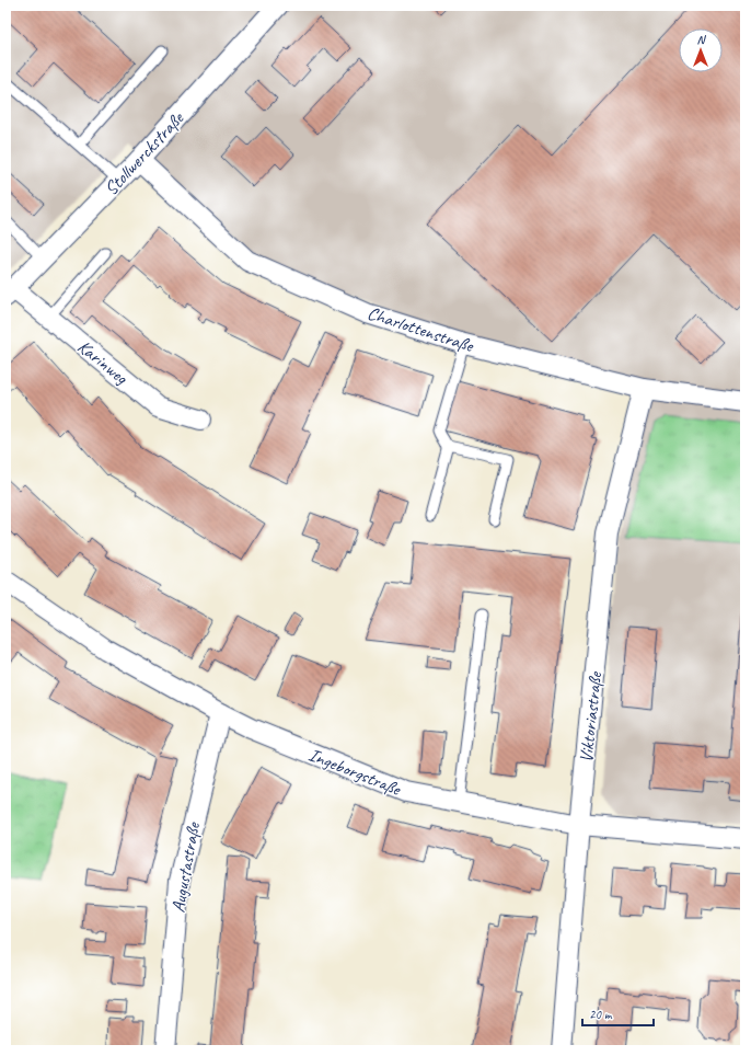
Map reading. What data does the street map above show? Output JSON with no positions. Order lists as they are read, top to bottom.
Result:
{
  "streets": {
    "street": [
      "Stollwerckstraße",
      "Charlottenstraße",
      "Karinweg",
      "Viktoriastraße",
      "Ingeborgstraße",
      "Augustastraße"
    ]
  },
  "crossings": [
    ["Stollwerckstraße", "Charlottenstraße"],
    ["Stollwerckstraße", "Karinweg"],
    ["Charlottenstraße", "Viktoriastraße"],
    ["Viktoriastraße", "Ingeborgstraße"],
    ["Ingeborgstraße", "Augustastraße"]
  ],
  "scale_bar": "20 m",
  "north": "top"
}
